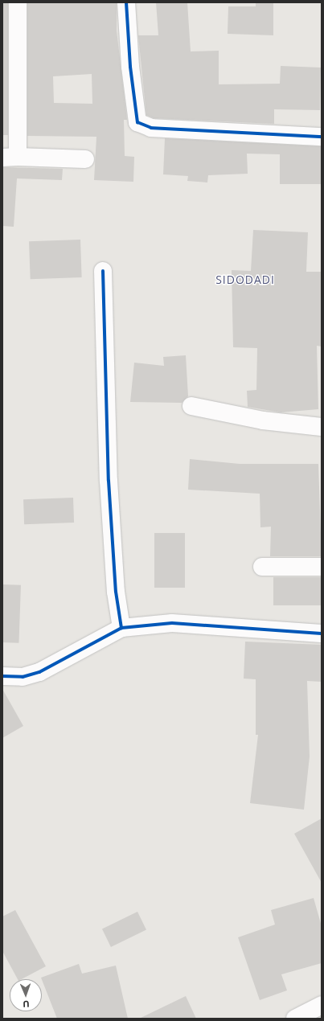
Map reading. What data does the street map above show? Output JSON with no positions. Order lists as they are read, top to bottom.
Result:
{
  "districts": ["SIDODADI"],
  "north": "bottom"
}
